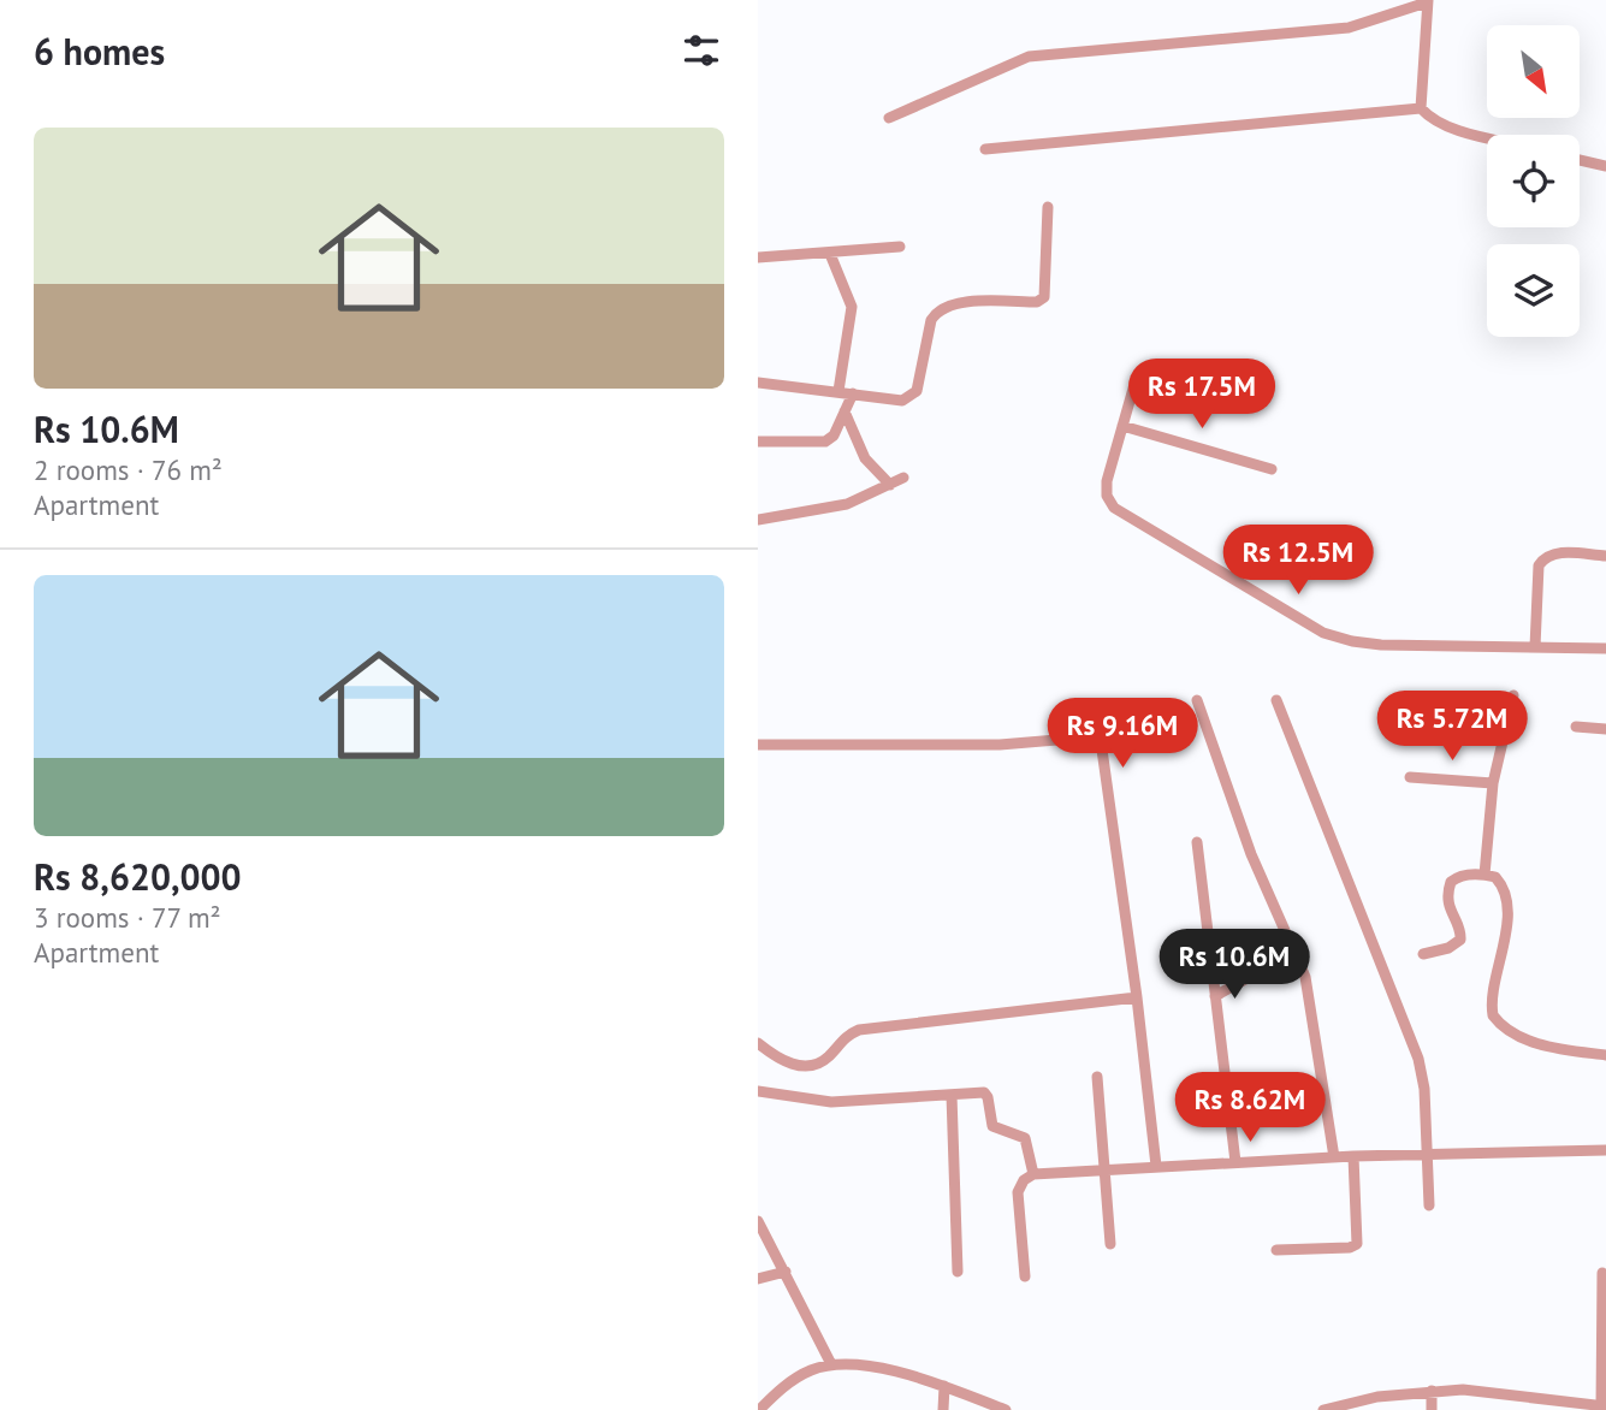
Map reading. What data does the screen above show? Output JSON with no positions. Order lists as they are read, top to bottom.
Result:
{
  "north": "bottom right",
  "page": {
    "heading": "6 homes",
    "list": [
      {
        "name": "Rs 10.6M",
        "note": "2 rooms · 76 m² · Apartment"
      },
      {
        "name": "Rs 8,620,000",
        "note": "3 rooms · 77 m² · Apartment"
      }
    ],
    "price": [
      "Rs 17.5M",
      "Rs 12.5M",
      "Rs 5.72M",
      "Rs 9.16M",
      "Rs 10.6M",
      "Rs 8.62M"
    ]
  }
}
